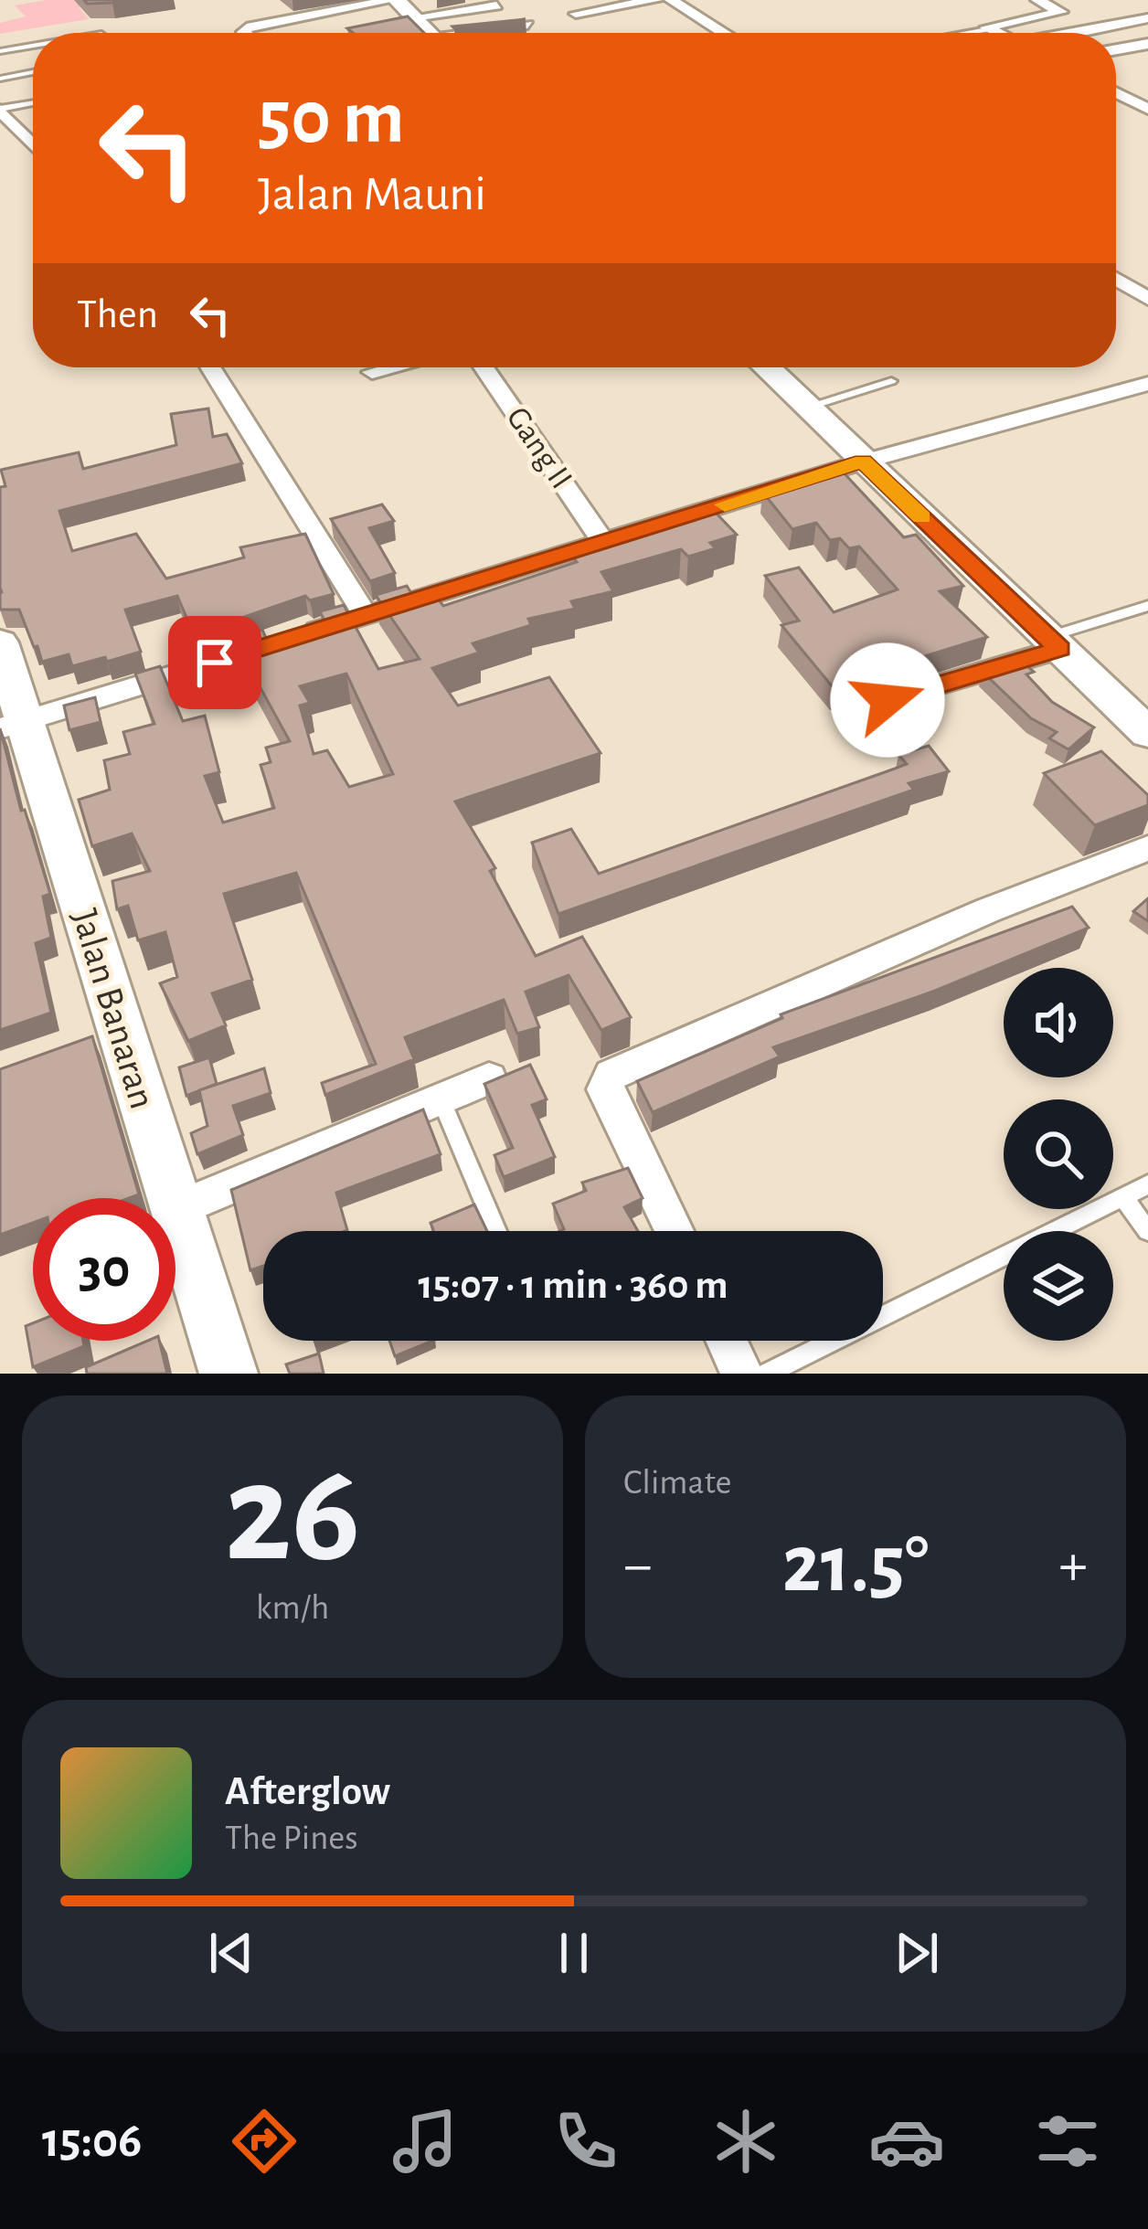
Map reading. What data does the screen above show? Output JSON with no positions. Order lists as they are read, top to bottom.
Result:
{
  "streets": {
    "main road": ["Jalan Banaran"],
    "street": ["Gang II"]
  },
  "page": {
    "turn": ["50 m", "Jalan Mauni"],
    "then": "Then",
    "limit": "30",
    "trip": "15:07 · 1 min · 360 m",
    "tile": [
      ["26", "km/h"],
      "Climate"
    ],
    "heat": ["−", "21.5°", "+"],
    "song": ["Afterglow", "The Pines"],
    "tabs": "15:06"
  }
}
